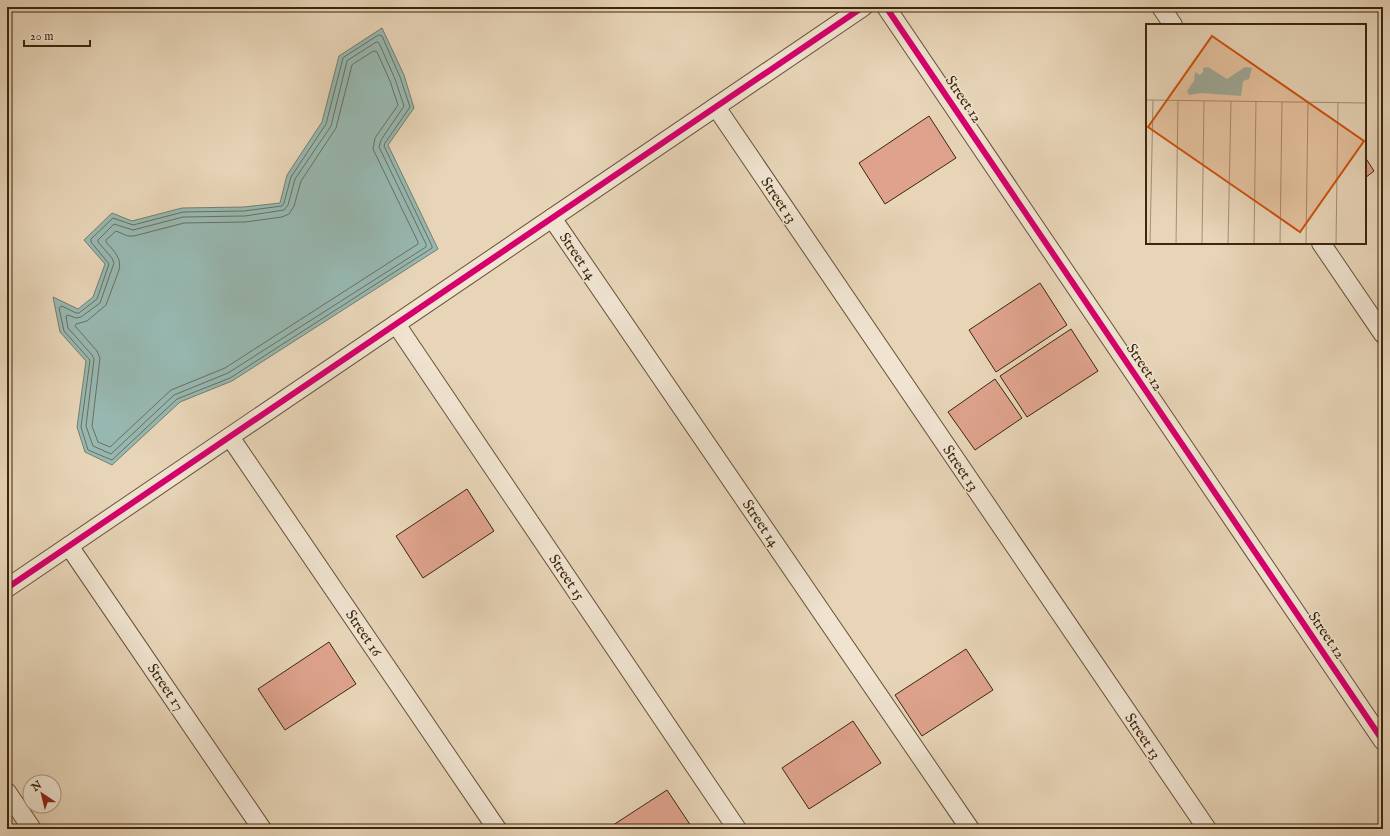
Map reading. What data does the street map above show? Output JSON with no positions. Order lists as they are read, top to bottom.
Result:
{
  "streets": {
    "street": [
      "Street 12",
      "Street 13",
      "Street 14",
      "Street 15",
      "Street 16",
      "Street 17"
    ]
  },
  "scale_bar": "20 m",
  "north": "top left"
}
